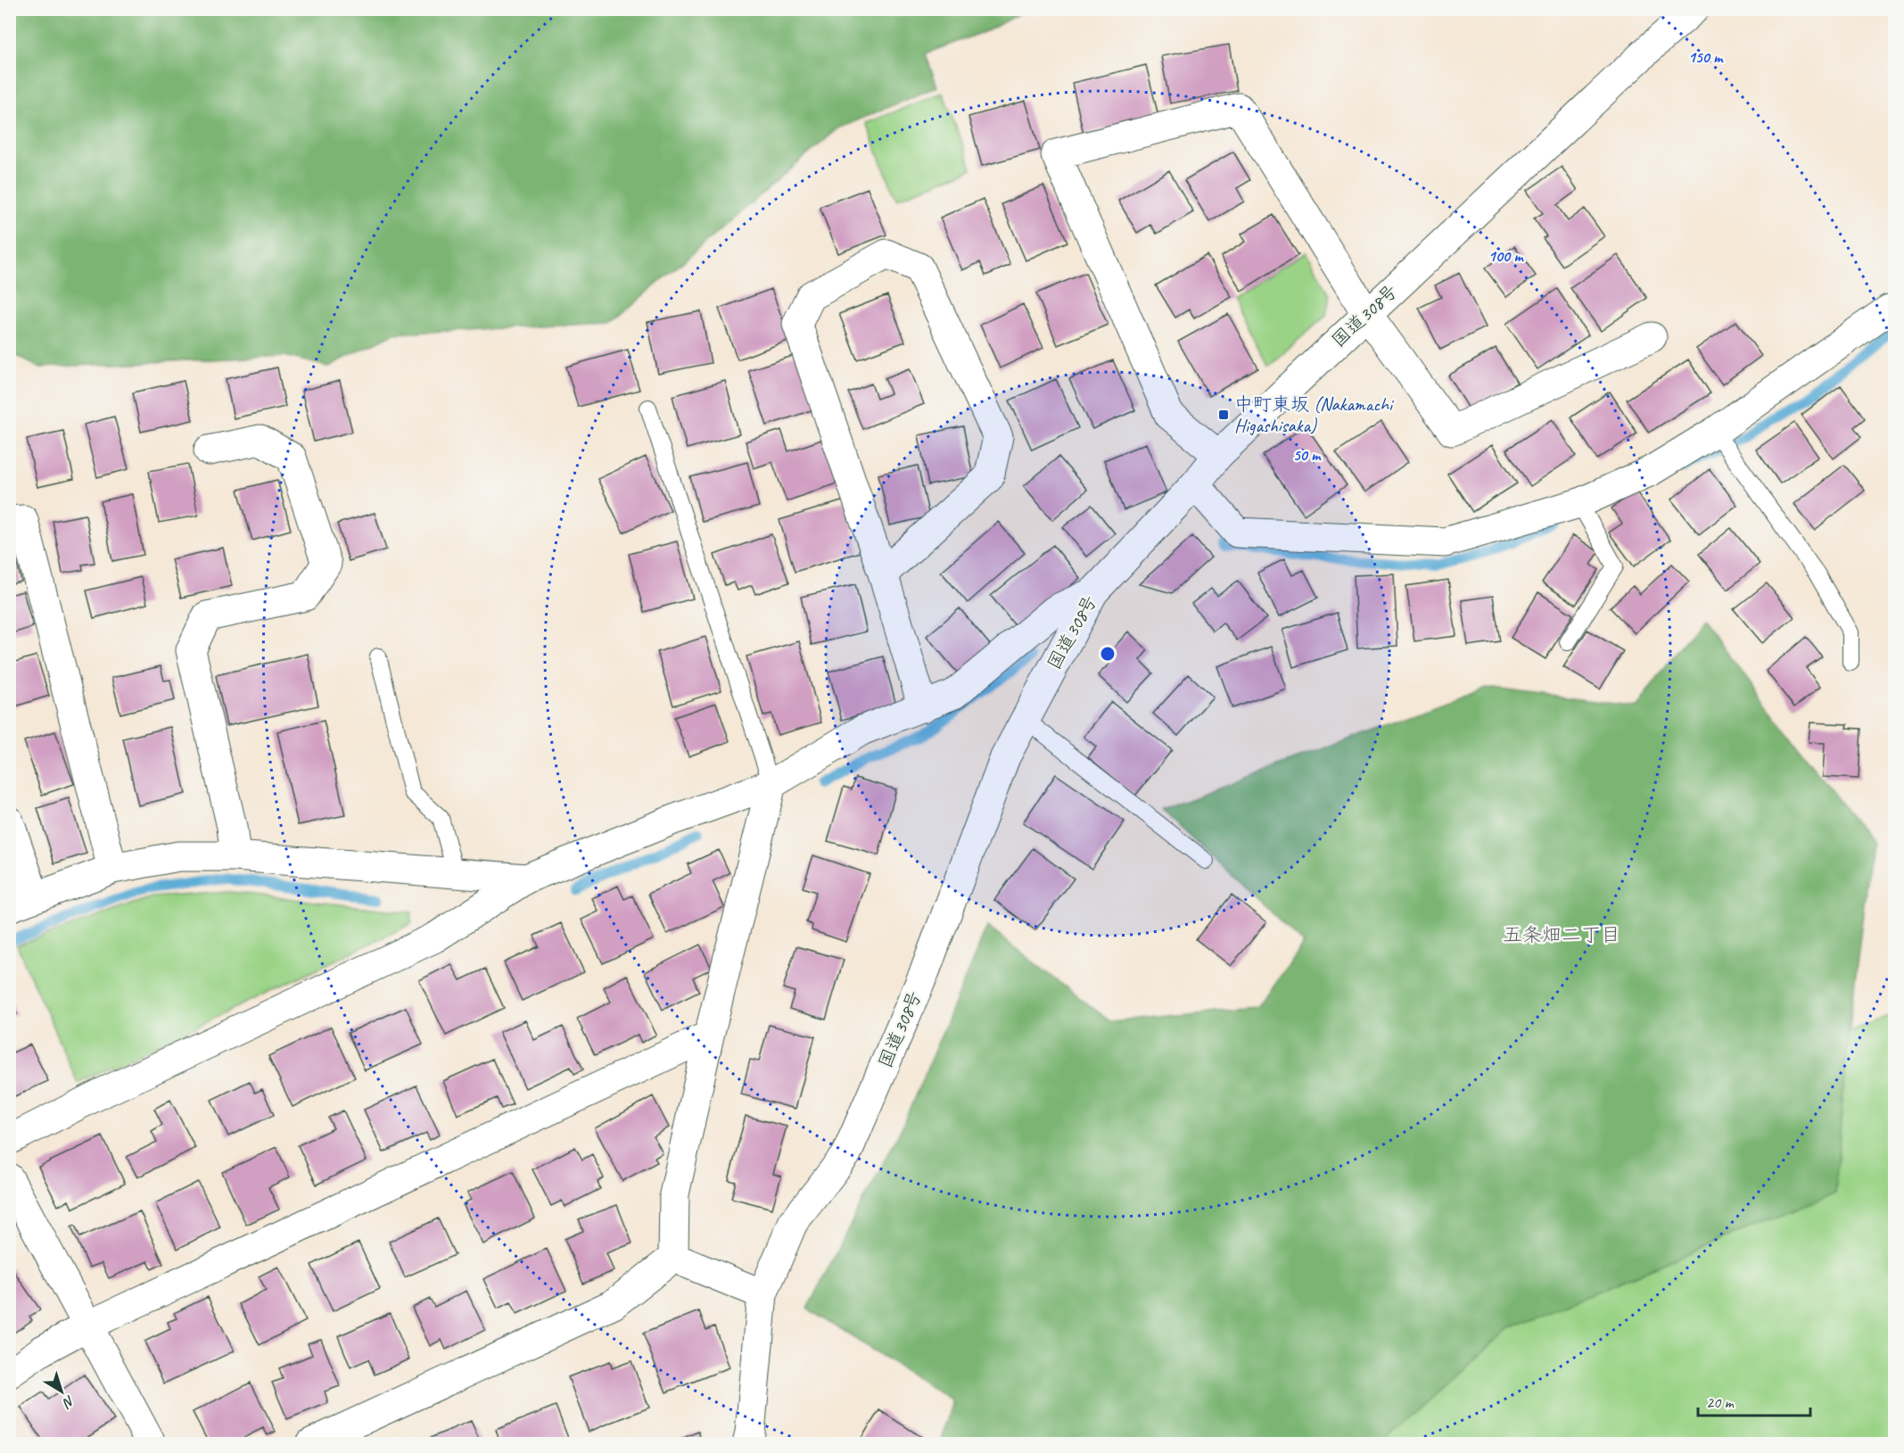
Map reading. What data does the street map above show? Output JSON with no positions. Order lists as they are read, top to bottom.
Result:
{
  "streets": {
    "main road": ["国道308号"]
  },
  "districts": ["五条畑二丁目"],
  "places": {
    "transit": ["中町東坂 (Nakamachi Higashisaka)"]
  },
  "scale_bar": "20 m",
  "north": "bottom right",
  "rings": ["150 m", "100 m", "50 m"]
}
